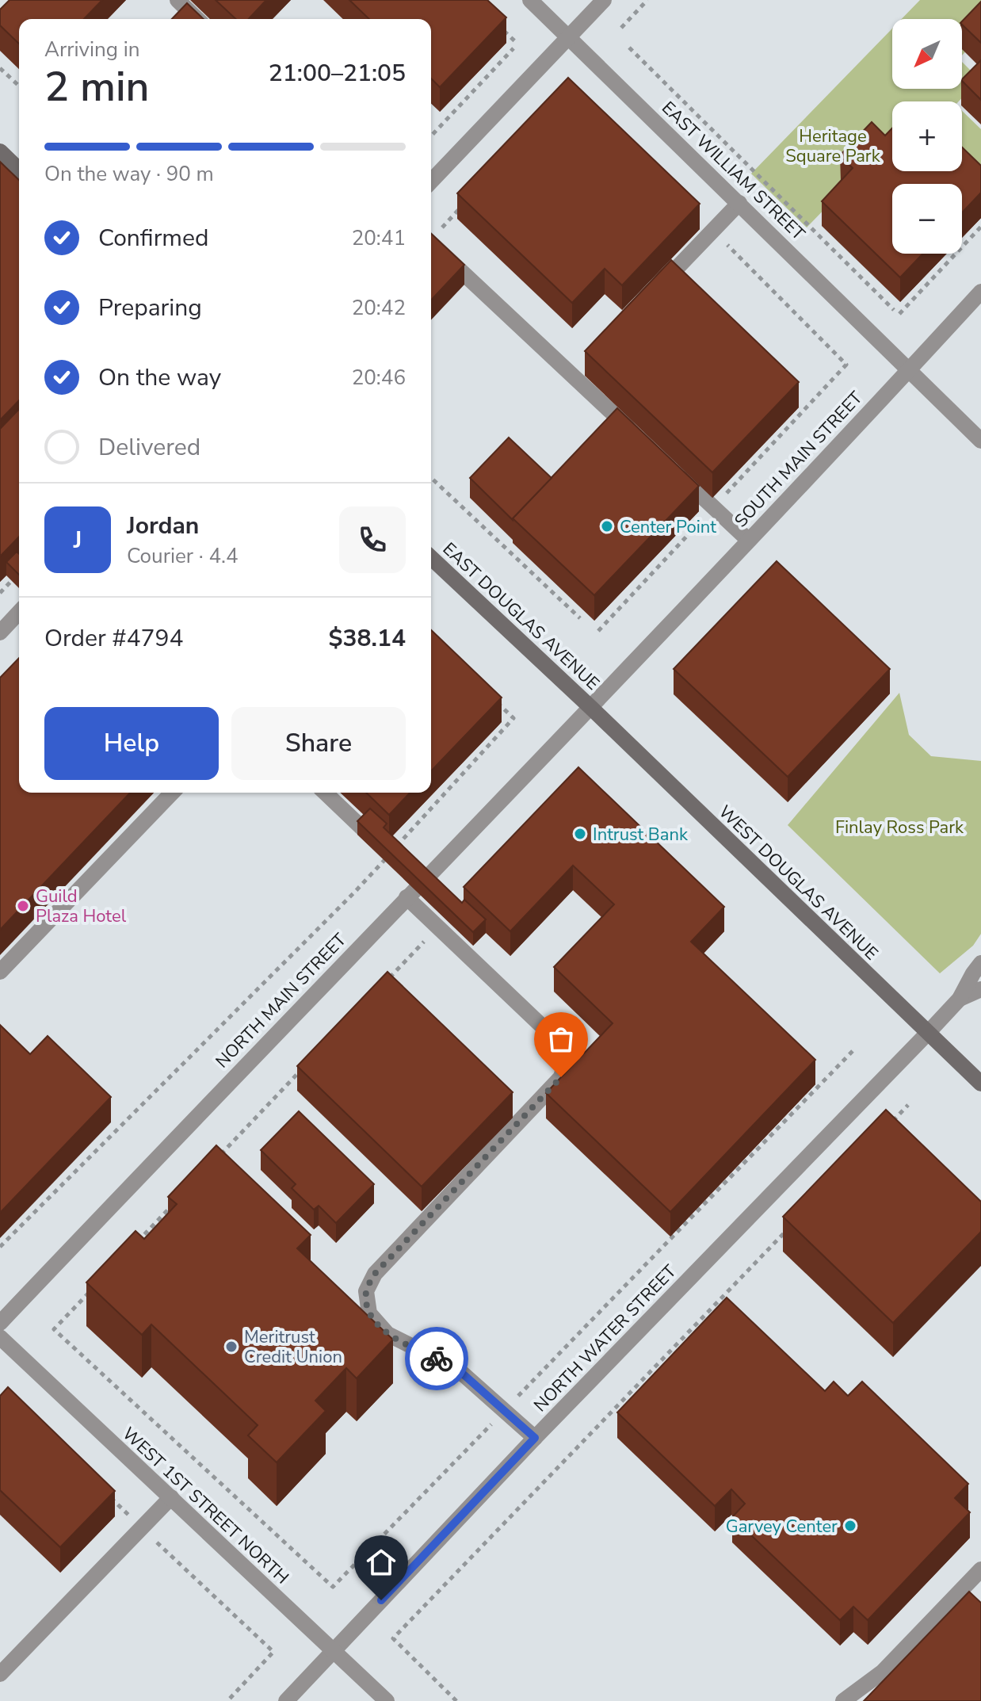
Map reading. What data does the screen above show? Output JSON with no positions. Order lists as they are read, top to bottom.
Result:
{
  "streets": {
    "main road": ["EAST DOUGLAS AVENUE", "WEST DOUGLAS AVENUE"],
    "street": [
      "EAST WILLIAM STREET",
      "SOUTH MAIN STREET",
      "NORTH MAIN STREET",
      "NORTH WATER STREET",
      "WEST 1ST STREET NORTH"
    ]
  },
  "crossings": [
    ["EAST WILLIAM STREET", "SOUTH MAIN STREET"],
    ["SOUTH MAIN STREET", "EAST DOUGLAS AVENUE"],
    ["SOUTH MAIN STREET", "WEST DOUGLAS AVENUE"],
    ["SOUTH MAIN STREET", "NORTH MAIN STREET"],
    ["EAST DOUGLAS AVENUE", "WEST DOUGLAS AVENUE"],
    ["EAST DOUGLAS AVENUE", "NORTH MAIN STREET"],
    ["WEST DOUGLAS AVENUE", "NORTH MAIN STREET"],
    ["WEST DOUGLAS AVENUE", "NORTH WATER STREET"],
    ["NORTH WATER STREET", "WEST 1ST STREET NORTH"]
  ],
  "parks": ["Heritage Square Park", "Finlay Ross Park"],
  "places": [
    "Center Point",
    "Intrust Bank",
    "Guild Plaza Hotel",
    "Meritrust Credit Union",
    "Garvey Center"
  ],
  "north": "bottom left",
  "page": {
    "map_buttons": ["+", "−"],
    "heading": ["2 min", "Arriving in", "21:00–21:05"],
    "panel": [
      "Jordan",
      "Courier · 4.4",
      "Order #4794",
      "$38.14"
    ],
    "bar": "On the way · 90 m",
    "list": [
      ["Confirmed", "20:41"],
      ["Preparing", "20:42"],
      ["On the way", "20:46"],
      "Delivered"
    ],
    "round": "J",
    "buttons": ["Help", "Share"]
  }
}
